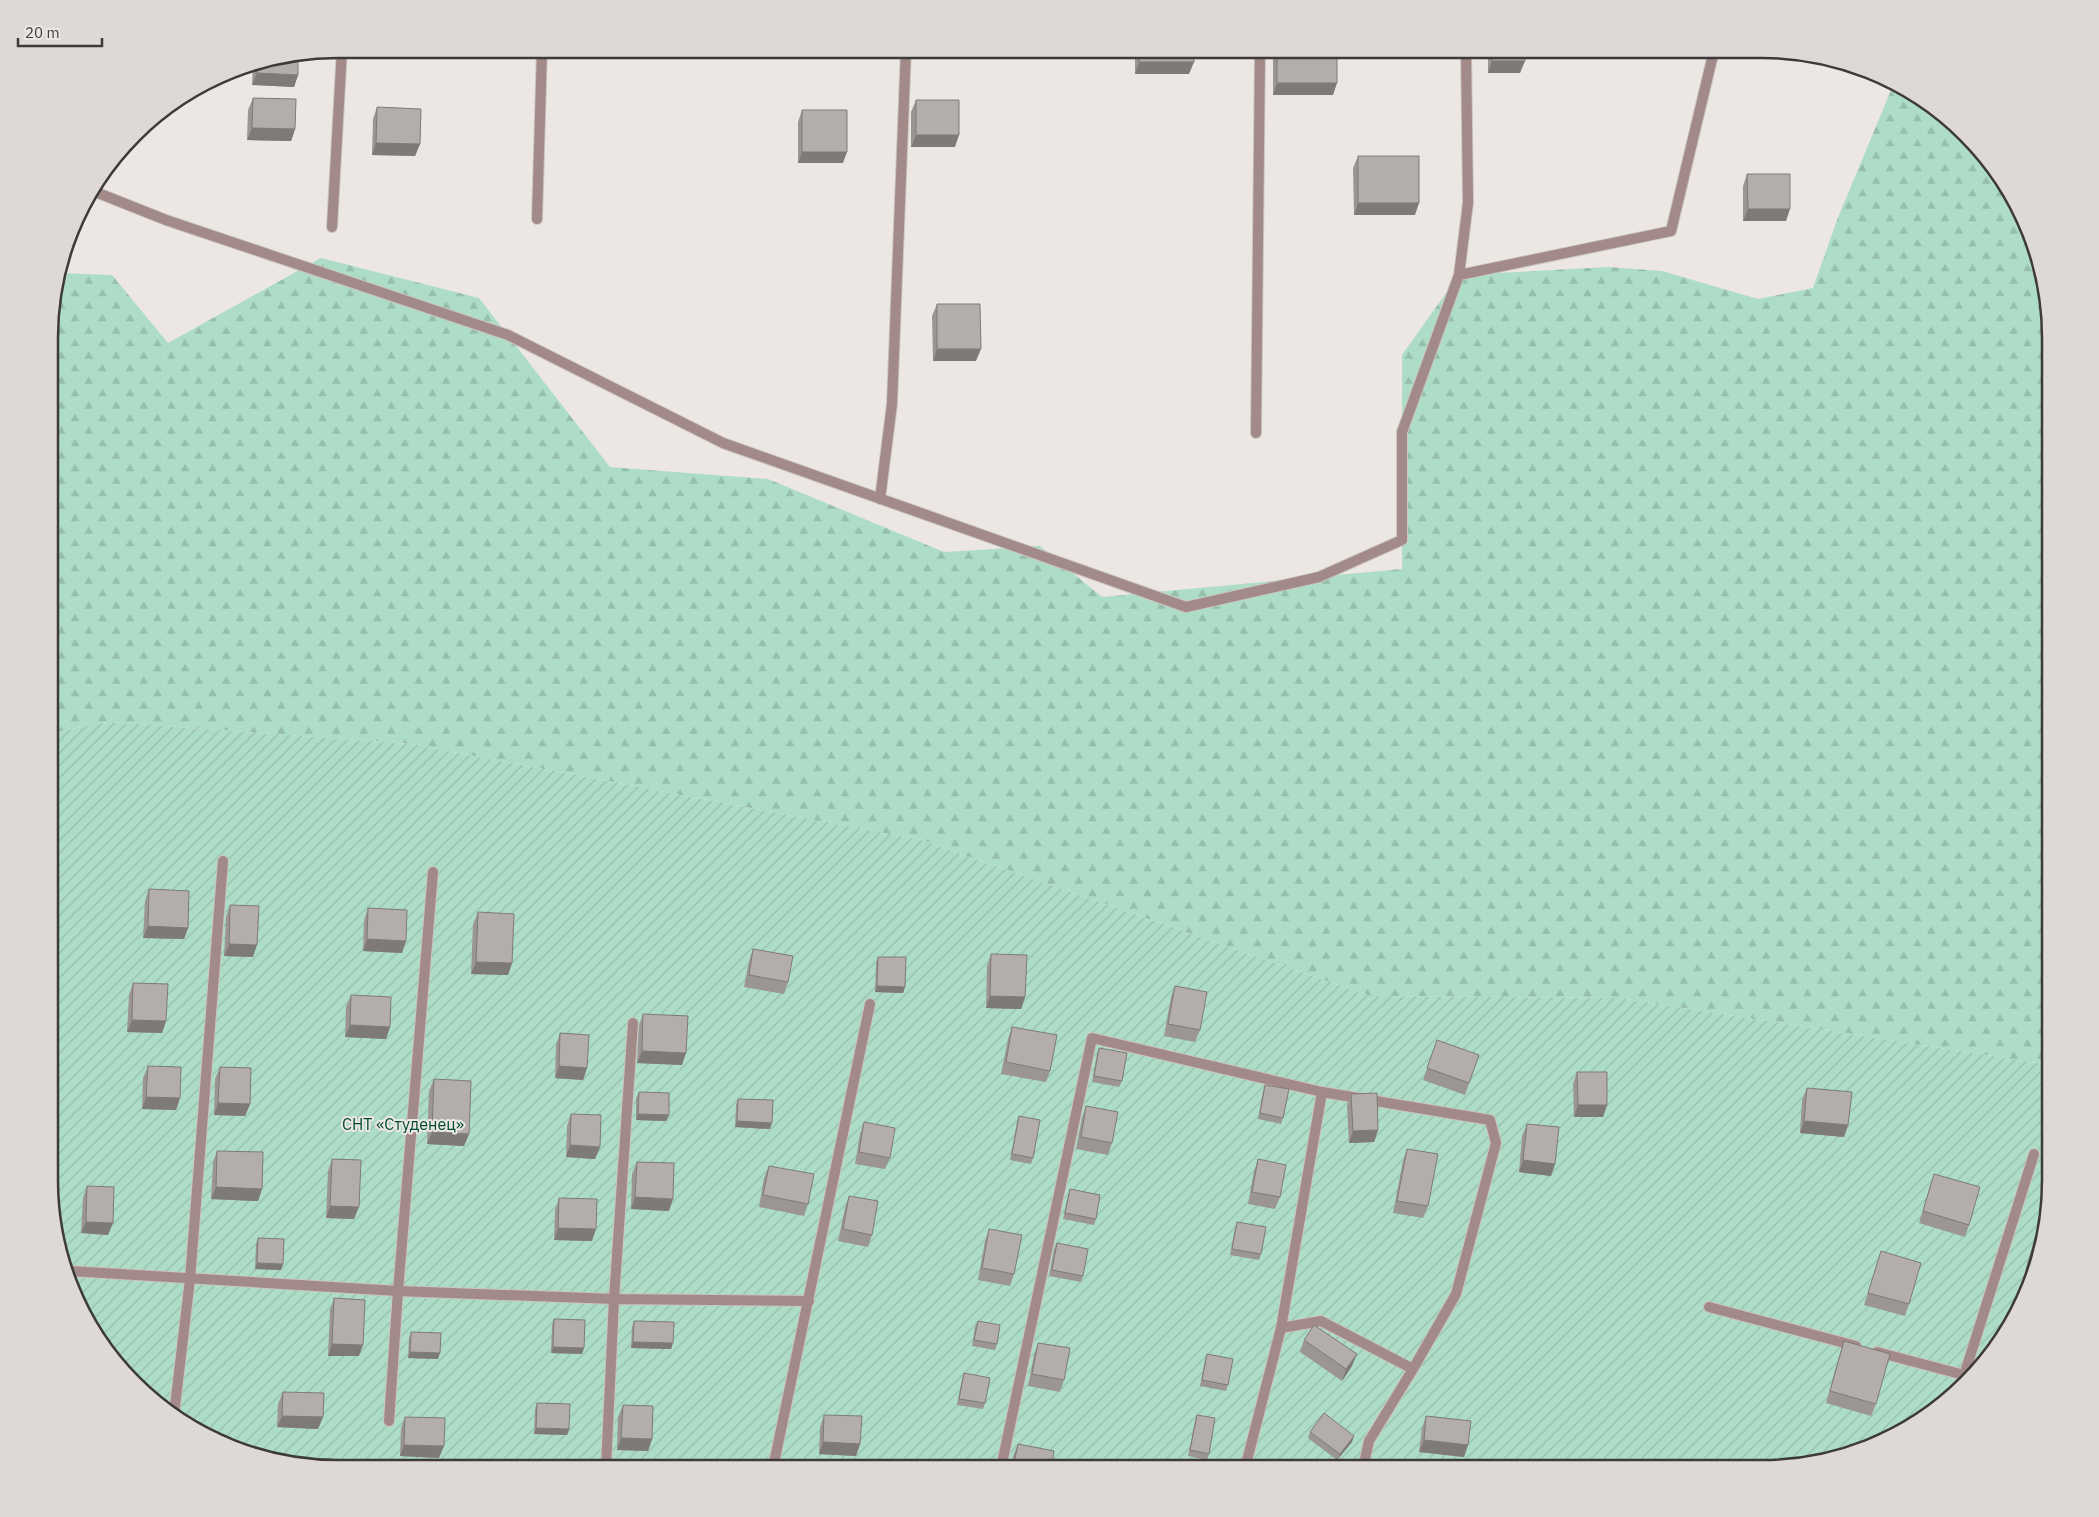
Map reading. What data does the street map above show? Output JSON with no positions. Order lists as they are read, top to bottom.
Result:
{
  "parks": ["СНТ «Студенец»"],
  "scale_bar": "20 m"
}
